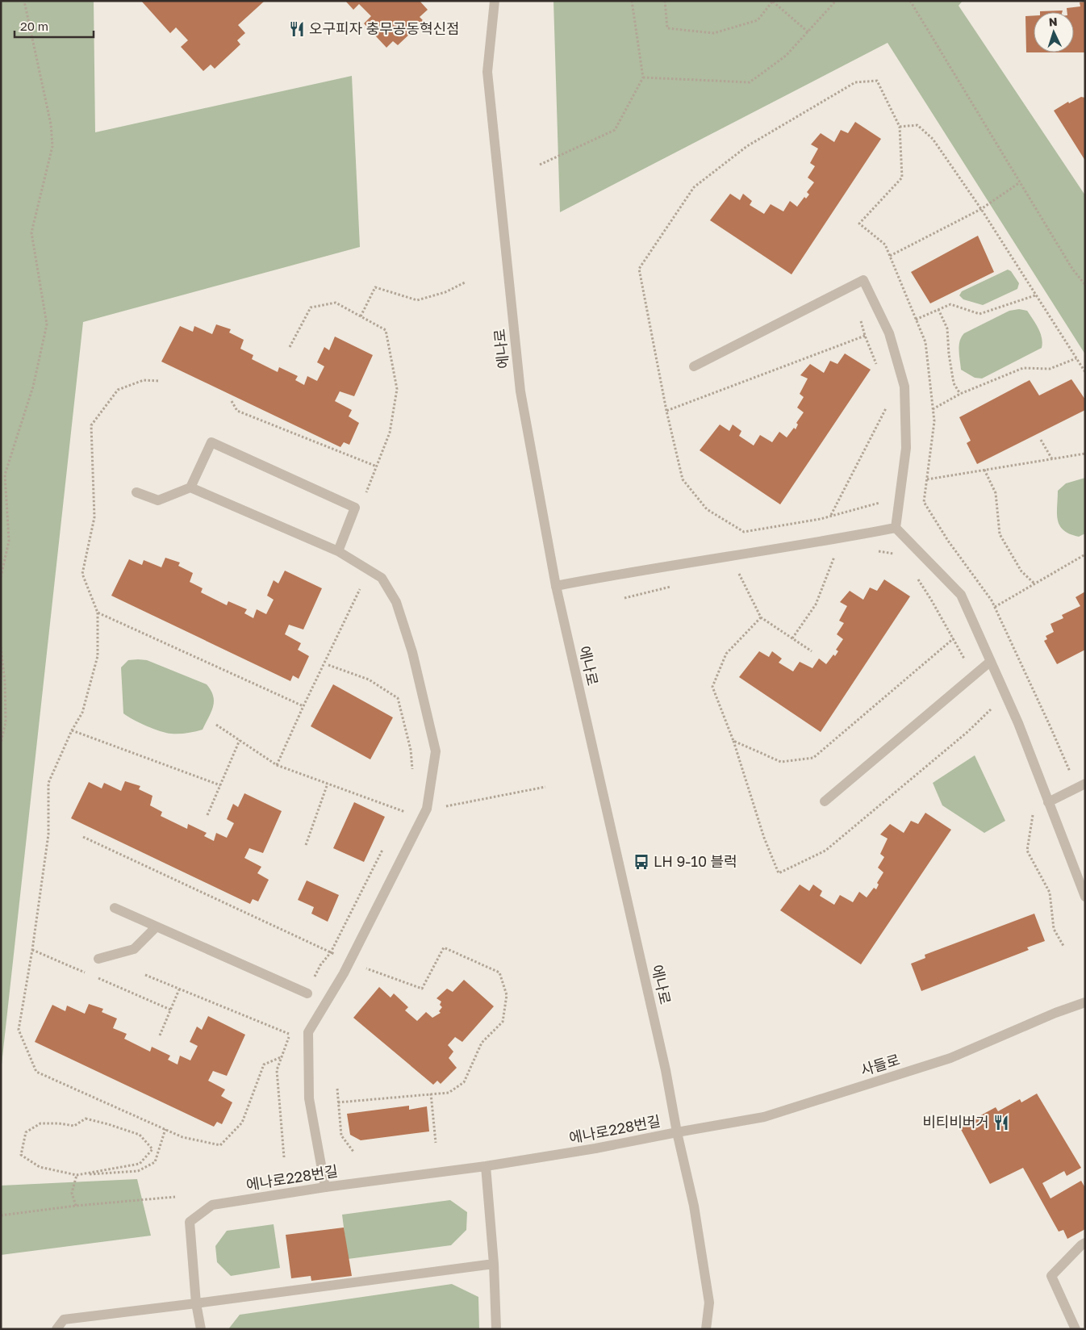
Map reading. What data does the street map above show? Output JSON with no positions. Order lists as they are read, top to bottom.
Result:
{
  "streets": {
    "street": ["에나로", "사들로", "에나로228번길"]
  },
  "crossings": [
    ["에나로", "사들로"],
    ["에나로", "에나로228번길"],
    ["사들로", "에나로228번길"]
  ],
  "places": {
    "restaurant": ["오구피자 충무공동혁신점", "비티비버거"],
    "bus stop": ["LH 9-10 블럭"]
  },
  "scale_bar": "20 m",
  "north": "top"
}
